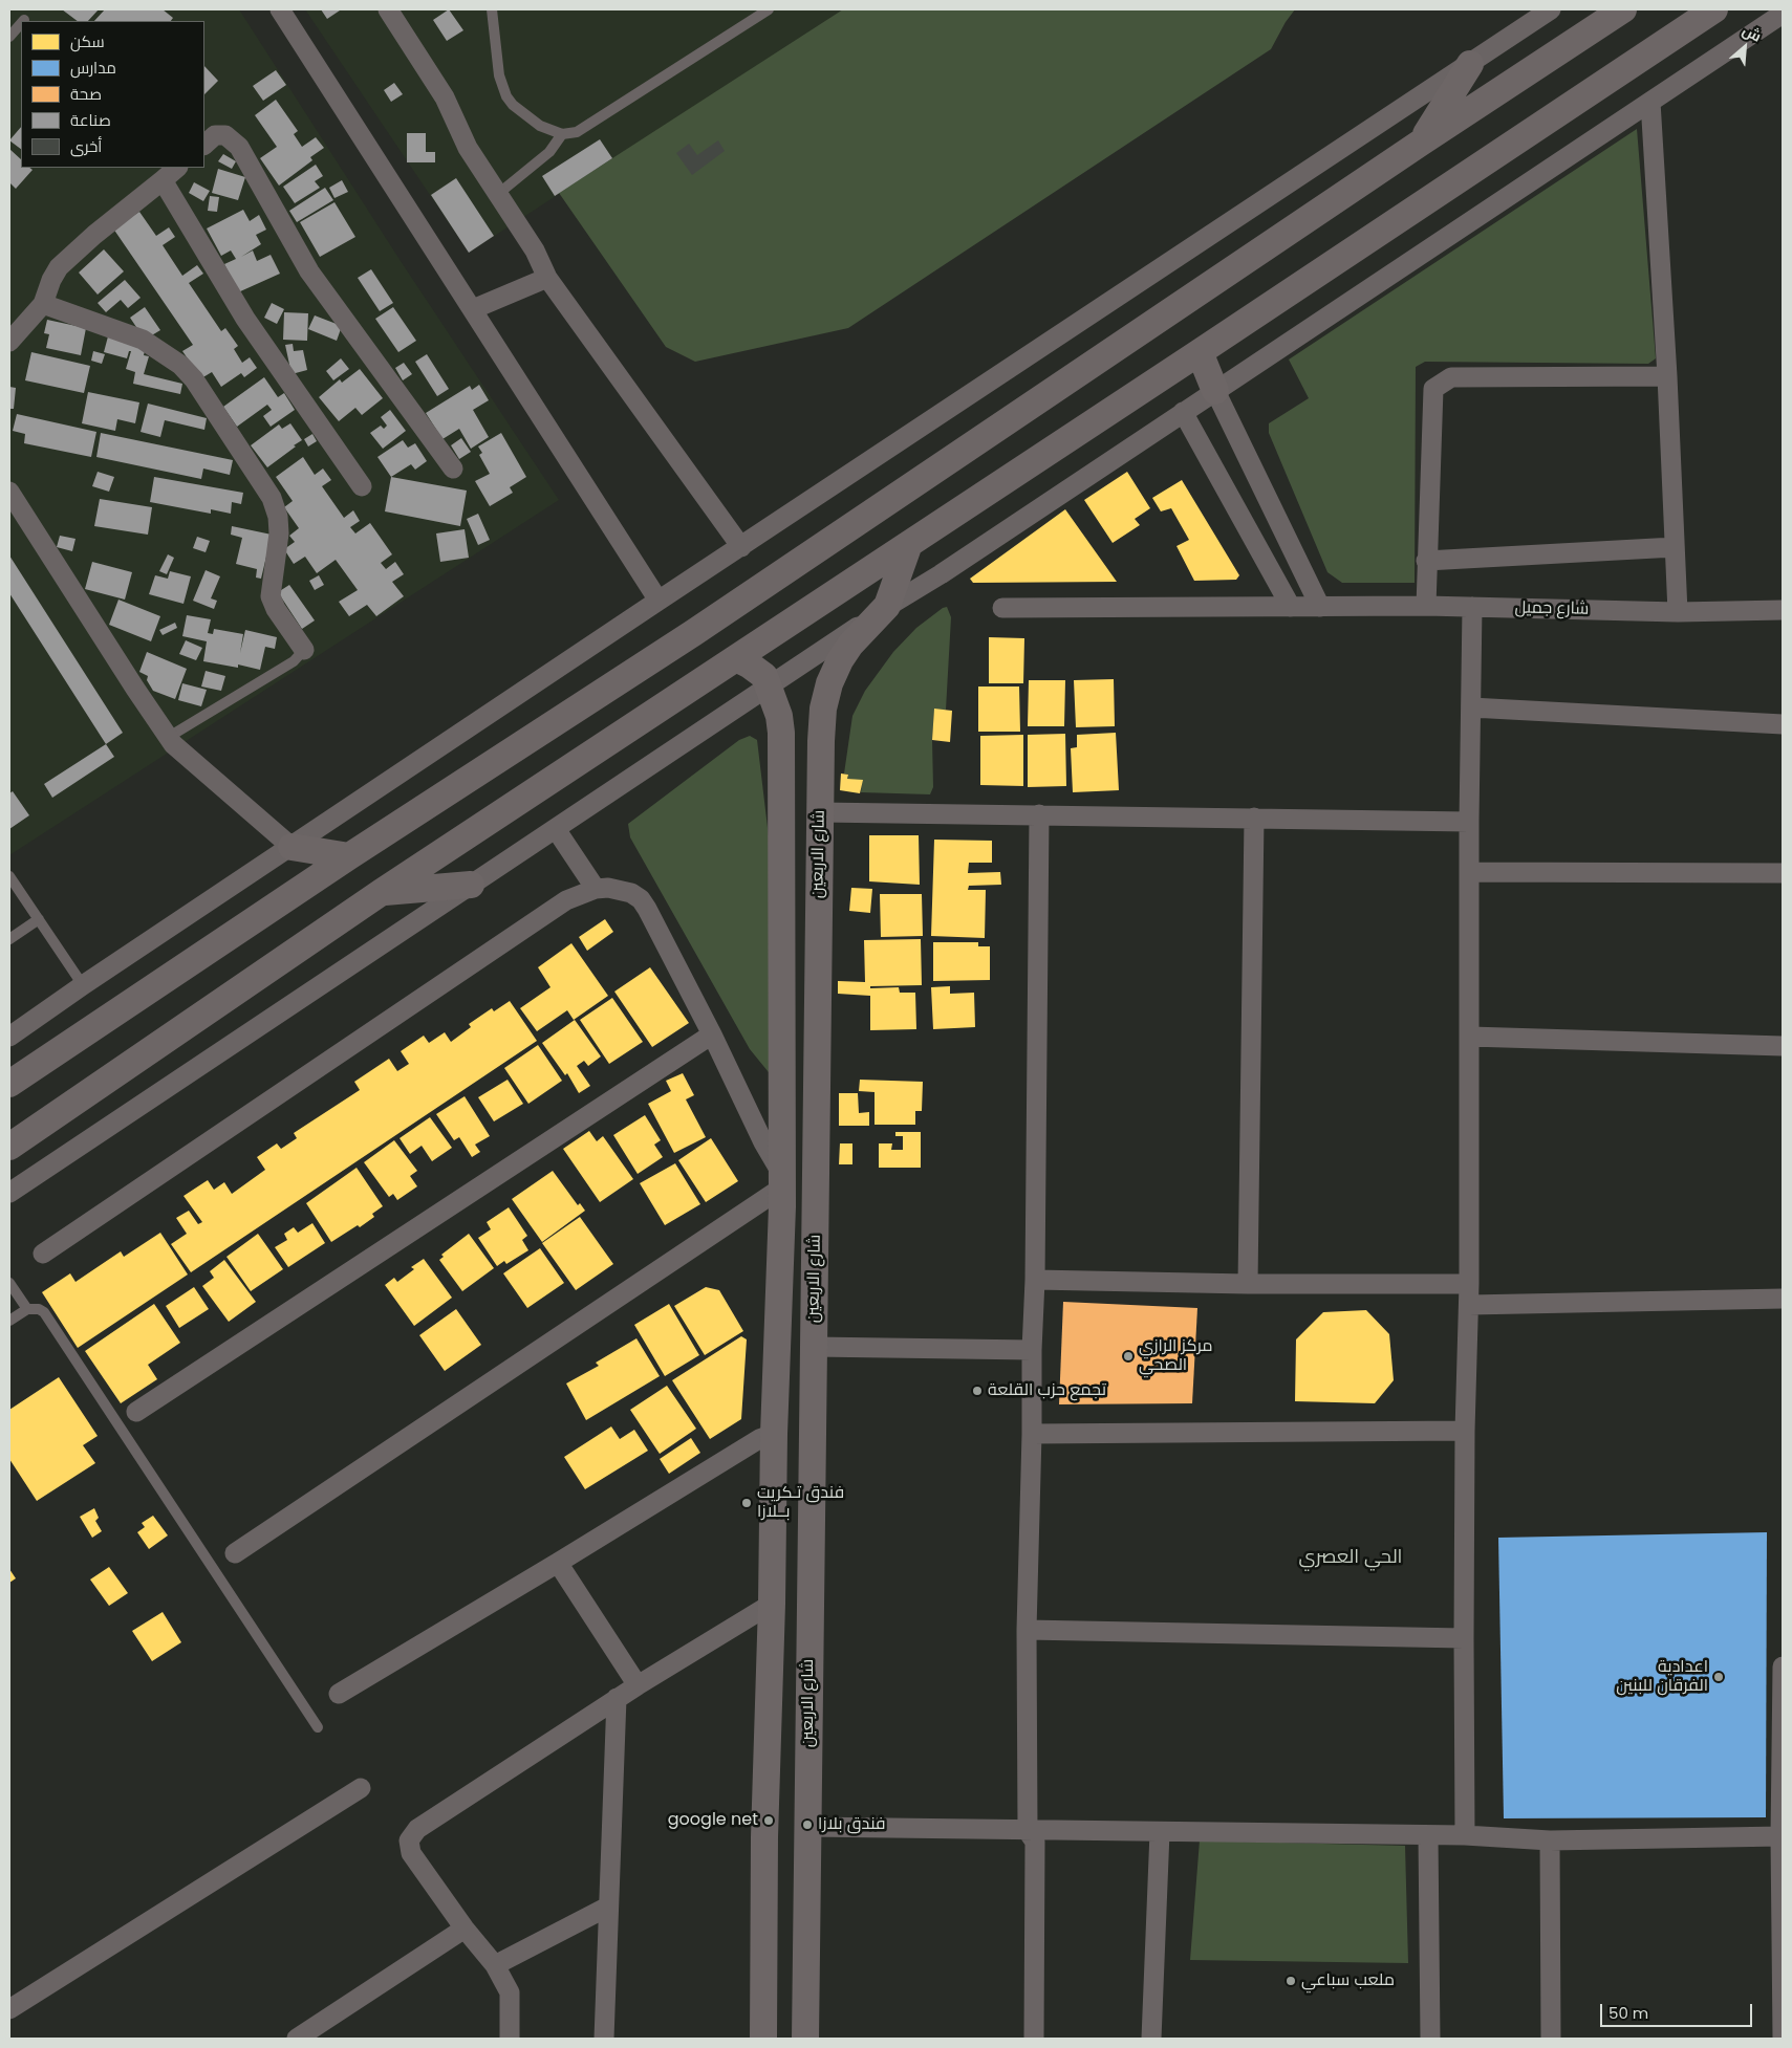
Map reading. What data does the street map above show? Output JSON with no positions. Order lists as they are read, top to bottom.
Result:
{
  "streets": {
    "main road": ["شارع الاربعين"],
    "street": ["شارع جميل"]
  },
  "districts": ["الحي العصري"],
  "places": [
    "مركز الرازي الصحي",
    "تجمع حزب القلعة",
    "فندق تـكريت بــلازا",
    "اعدادية الفرقان للبنين",
    "google net",
    "فندق بلازا",
    "ملعب سباعي"
  ],
  "legend": [
    "سكن",
    "مدارس",
    "صحة",
    "صناعة",
    "أخرى"
  ],
  "scale_bar": "50 m",
  "north": "top right"
}
